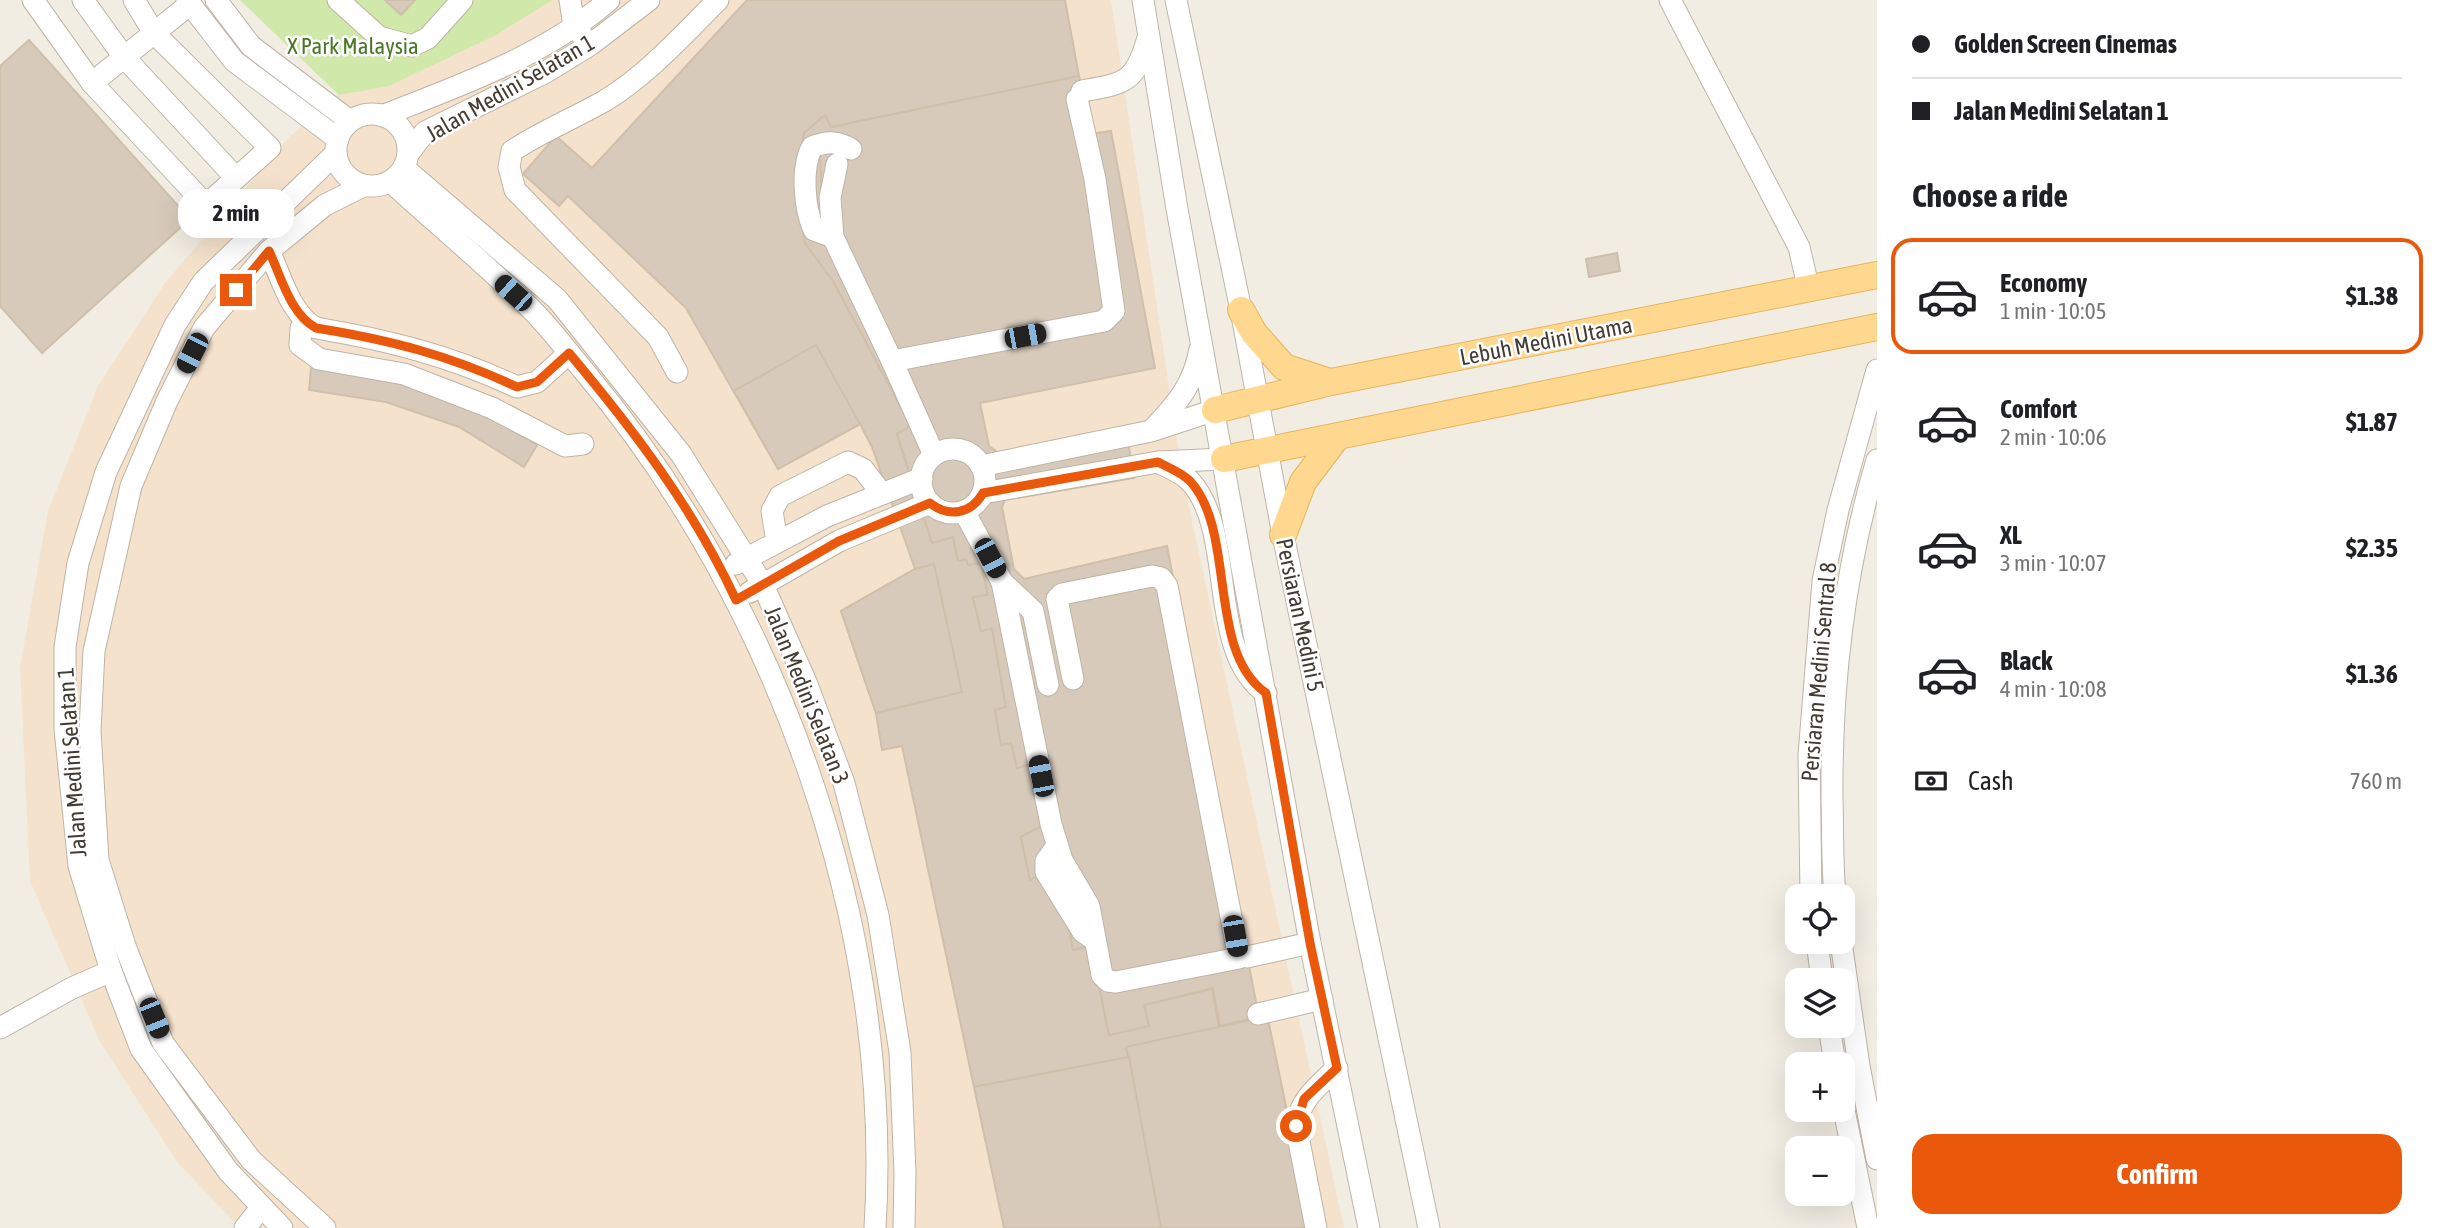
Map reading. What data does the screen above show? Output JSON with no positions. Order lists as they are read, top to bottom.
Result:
{
  "streets": {
    "main road": ["Lebuh Medini Utama"],
    "street": [
      "Jalan Medini Selatan 1",
      "Persiaran Medini 5",
      "Persiaran Medini Sentral 8",
      "Jalan Medini Selatan 3"
    ]
  },
  "crossings": [
    ["Jalan Medini Selatan 1", "Jalan Medini Selatan 3"],
    ["Lebuh Medini Utama", "Persiaran Medini 5"]
  ],
  "parks": ["X Park Malaysia"],
  "page": {
    "banner": ["Golden Screen Cinemas", "Jalan Medini Selatan 1"],
    "heading": "Choose a ride",
    "bubble": "2 min",
    "list": [
      {
        "name": "Economy",
        "note": "1 min · 10:05",
        "value": "$1.38"
      },
      {
        "name": "Comfort",
        "note": "2 min · 10:06",
        "value": "$1.87"
      },
      {
        "name": "XL",
        "note": "3 min · 10:07",
        "value": "$2.35"
      },
      {
        "name": "Black",
        "note": "4 min · 10:08",
        "value": "$1.36"
      }
    ],
    "pay": ["Cash", "760 m"],
    "map_buttons": ["+", "−"],
    "buttons": "Confirm"
  }
}
